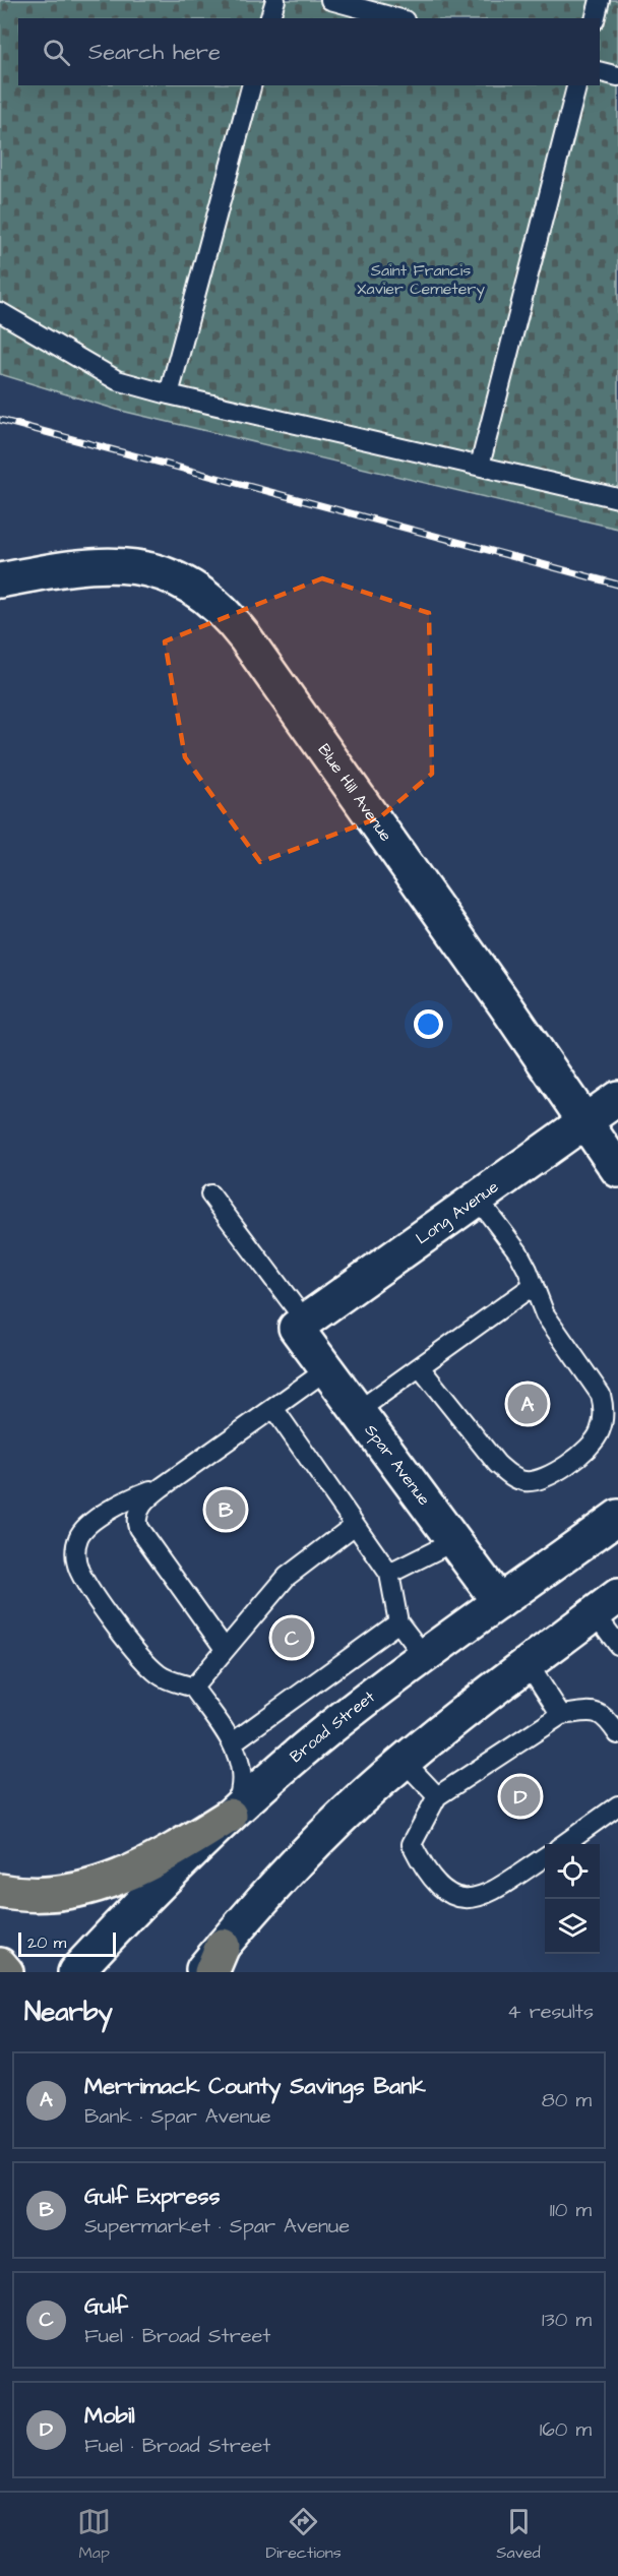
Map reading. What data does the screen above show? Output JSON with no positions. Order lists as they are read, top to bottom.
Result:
{
  "streets": {
    "street": [
      "Blue Hill Avenue",
      "Long Avenue",
      "Spar Avenue",
      "Broad Street"
    ]
  },
  "crossings": [
    ["Blue Hill Avenue", "Long Avenue"],
    ["Long Avenue", "Spar Avenue"],
    ["Spar Avenue", "Broad Street"]
  ],
  "parks": ["Saint Francis Xavier Cemetery"],
  "scale_bar": "20 m",
  "page": {
    "search": "Search here",
    "pins": [
      "A",
      "B",
      "C",
      "D"
    ],
    "scale": "20 m",
    "heading": ["Nearby", "4 results"],
    "list": [
      {
        "mark": "A",
        "name": "Merrimack County Savings Bank",
        "note": "Bank · Spar Avenue",
        "value": "80 m"
      },
      {
        "mark": "B",
        "name": "Gulf Express",
        "note": "Supermarket · Spar Avenue",
        "value": "110 m"
      },
      {
        "mark": "C",
        "name": "Gulf",
        "note": "Fuel · Broad Street",
        "value": "130 m"
      },
      {
        "mark": "D",
        "name": "Mobil",
        "note": "Fuel · Broad Street",
        "value": "160 m"
      }
    ],
    "nav": ["Map", "Directions", "Saved"]
  }
}
